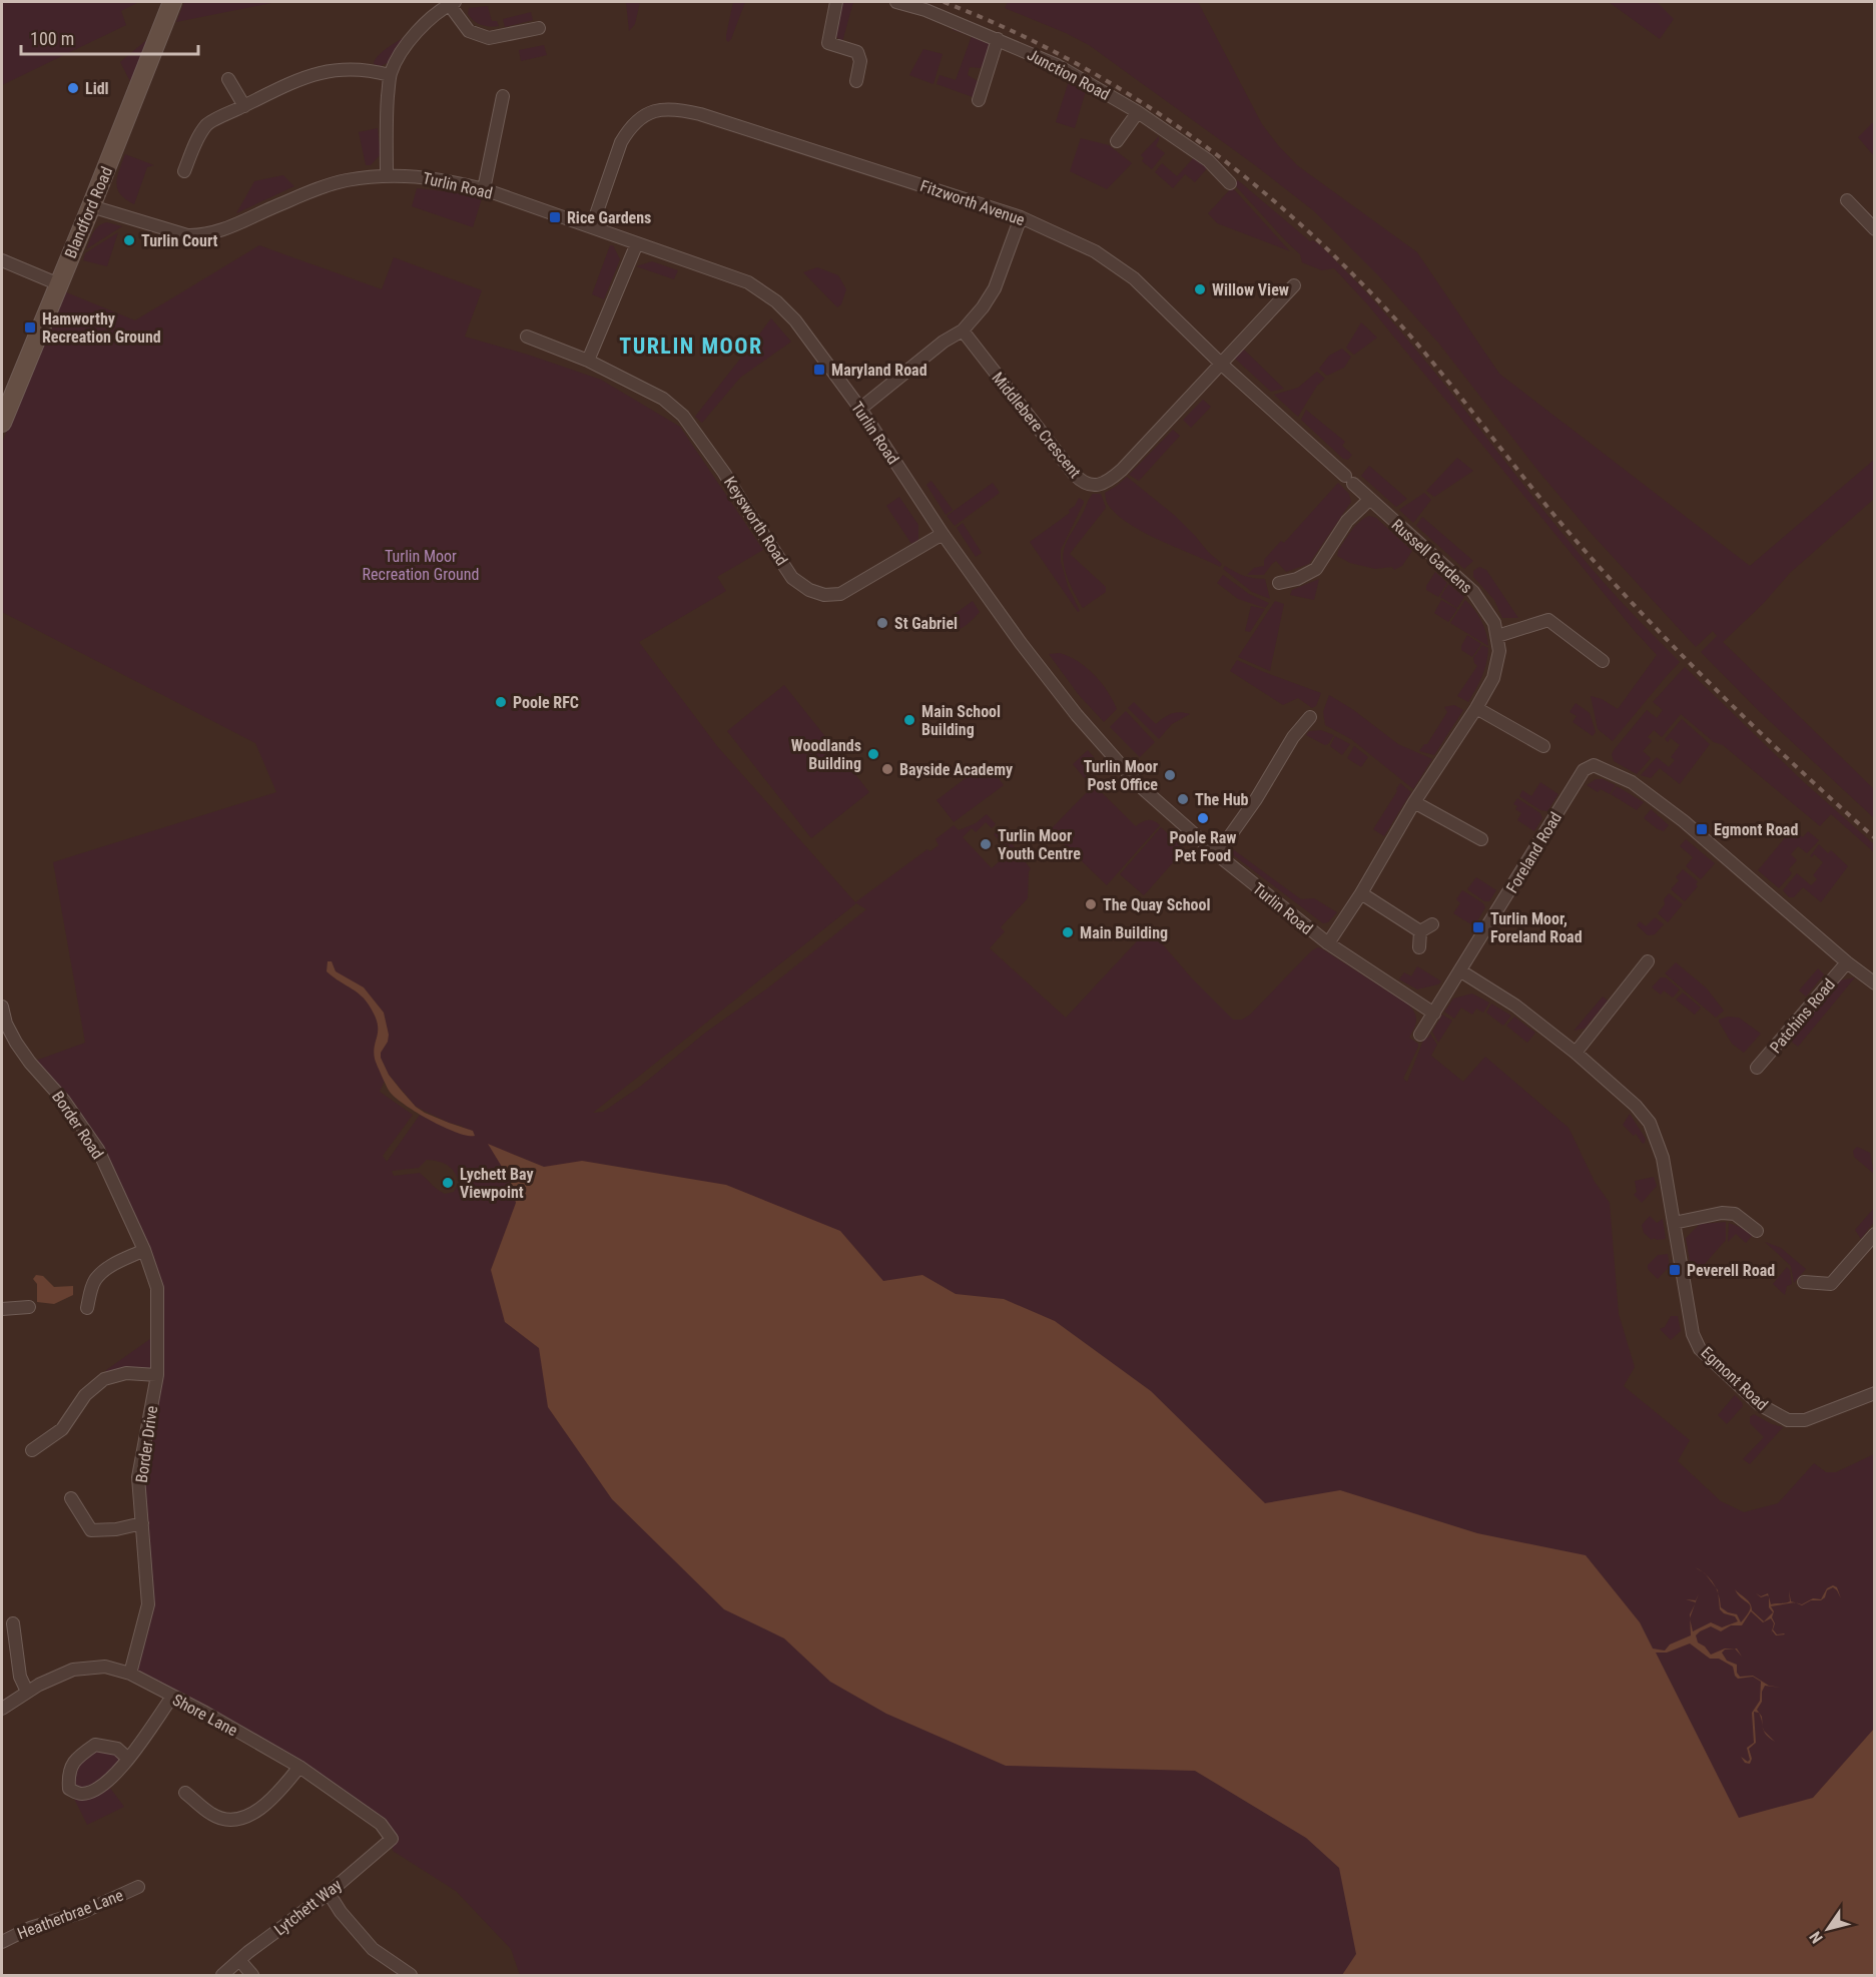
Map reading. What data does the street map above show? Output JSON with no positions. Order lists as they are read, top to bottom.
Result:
{
  "streets": {
    "main road": ["Blandford Road"],
    "street": [
      "Junction Road",
      "Turlin Road",
      "Fitzworth Avenue",
      "Middlebere Crescent",
      "Keysworth Road",
      "Russell Gardens",
      "Foreland Road",
      "Patchins Road",
      "Border Road",
      "Egmont Road",
      "Border Drive",
      "Shore Lane",
      "Lytchett Way",
      "Heatherbrae Lane"
    ]
  },
  "crossings": [
    ["Turlin Road", "Fitzworth Avenue"],
    ["Turlin Road", "Blandford Road"],
    ["Turlin Road", "Keysworth Road"],
    ["Turlin Road", "Russell Gardens"],
    ["Turlin Road", "Foreland Road"],
    ["Fitzworth Avenue", "Middlebere Crescent"],
    ["Fitzworth Avenue", "Russell Gardens"],
    ["Foreland Road", "Patchins Road"],
    ["Foreland Road", "Egmont Road"],
    ["Border Road", "Border Drive"],
    ["Border Drive", "Shore Lane"],
    ["Shore Lane", "Lytchett Way"]
  ],
  "districts": ["TURLIN MOOR"],
  "parks": ["Turlin Moor Recreation Ground"],
  "places": {
    "other": [
      "Lidl",
      "Turlin Court",
      "Willow View",
      "St Gabriel",
      "Poole RFC",
      "Main School Building",
      "Woodlands Building",
      "Bayside Academy",
      "Turlin Moor Post Office",
      "The Hub",
      "Poole Raw Pet Food",
      "Turlin Moor Youth Centre",
      "The Quay School",
      "Main Building",
      "Lychett Bay Viewpoint"
    ],
    "transit": [
      "Rice Gardens",
      "Hamworthy Recreation Ground",
      "Maryland Road",
      "Egmont Road",
      "Turlin Moor, Foreland Road",
      "Peverell Road"
    ]
  },
  "scale_bar": "100 m",
  "north": "bottom left"
}
